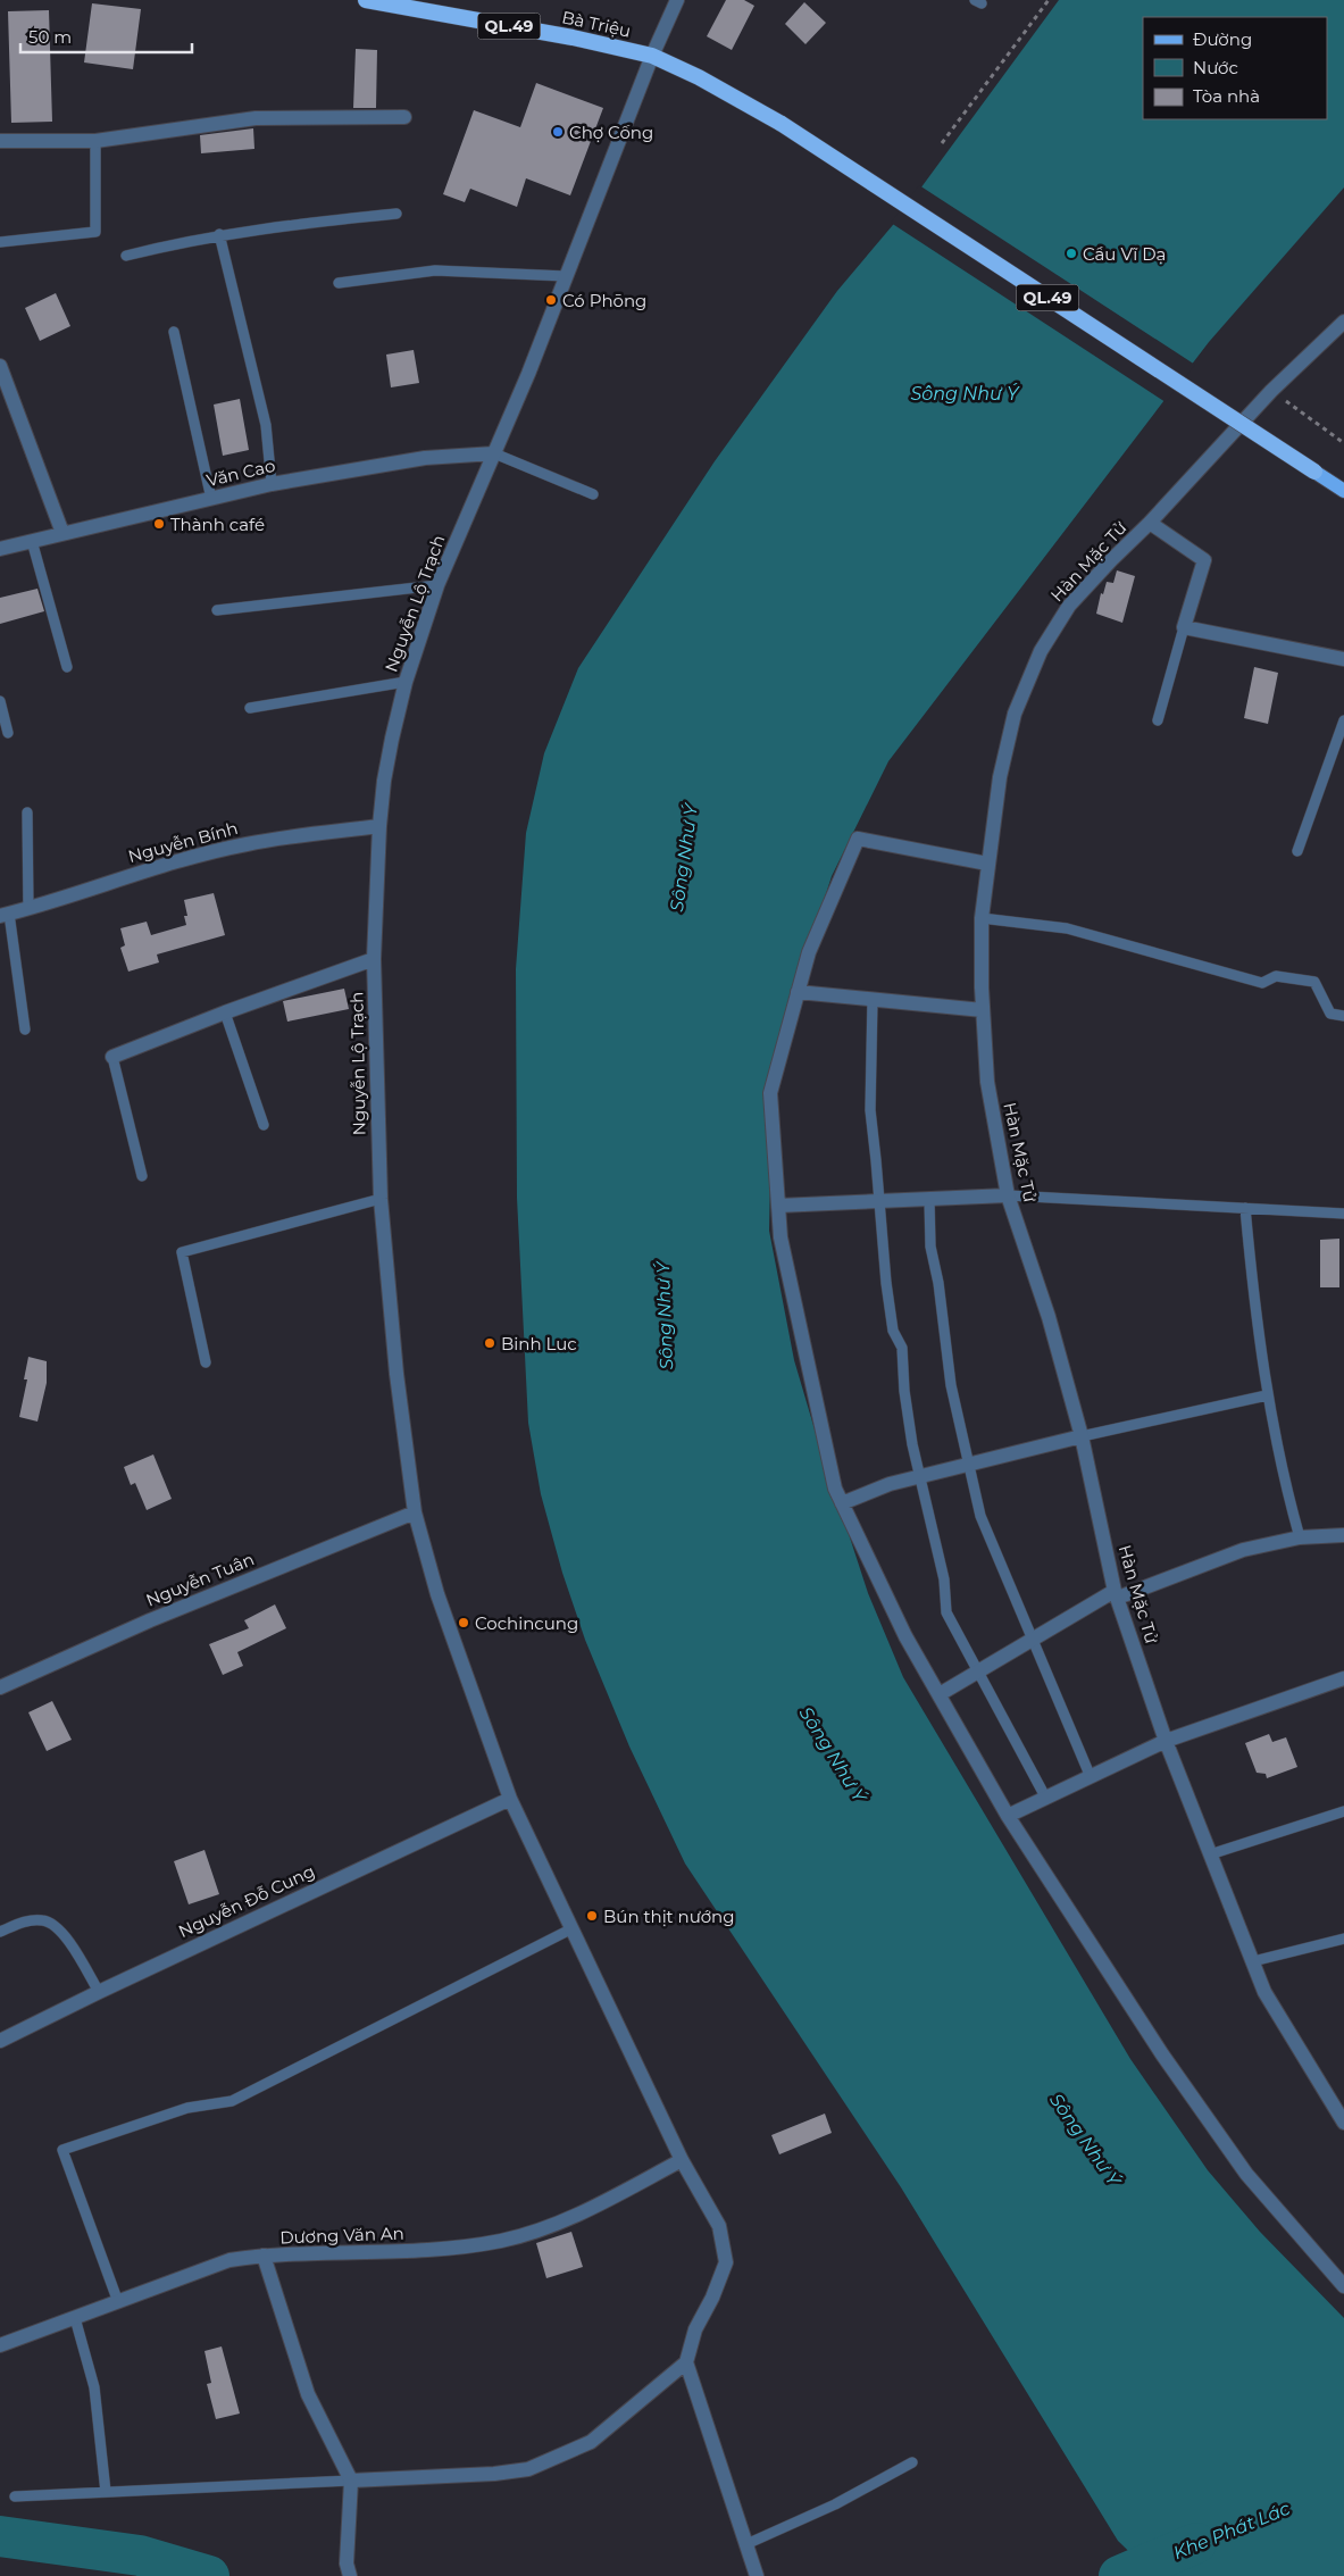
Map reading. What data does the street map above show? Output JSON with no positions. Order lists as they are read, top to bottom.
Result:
{
  "streets": {
    "highway": ["Bà Triệu", "QL.49"],
    "street": [
      "Văn Cao",
      "Hàn Mặc Tử",
      "Nguyễn Lộ Trạch",
      "Nguyễn Bính",
      "Nguyễn Tuân",
      "Nguyễn Đỗ Cung",
      "Dương Văn An"
    ]
  },
  "crossings": [
    ["Bà Triệu", "QL.49"],
    ["Bà Triệu", "Nguyễn Lộ Trạch"],
    ["QL.49", "Nguyễn Lộ Trạch"],
    ["Văn Cao", "Nguyễn Lộ Trạch"],
    ["Nguyễn Lộ Trạch", "Nguyễn Bính"],
    ["Nguyễn Lộ Trạch", "Nguyễn Tuân"],
    ["Nguyễn Lộ Trạch", "Nguyễn Đỗ Cung"],
    ["Nguyễn Lộ Trạch", "Dương Văn An"]
  ],
  "water": ["Sông Như Ý", "Khe Phát Lác"],
  "places": [
    "Chợ Cống",
    "Cầu Vĩ Dạ",
    "Có Phōng",
    "Thành café",
    "Binh Luc",
    "Cochincung",
    "Bún thịt nướng"
  ],
  "legend": ["Đường", "Nước", "Tòa nhà"],
  "scale_bar": "50 m"
}
